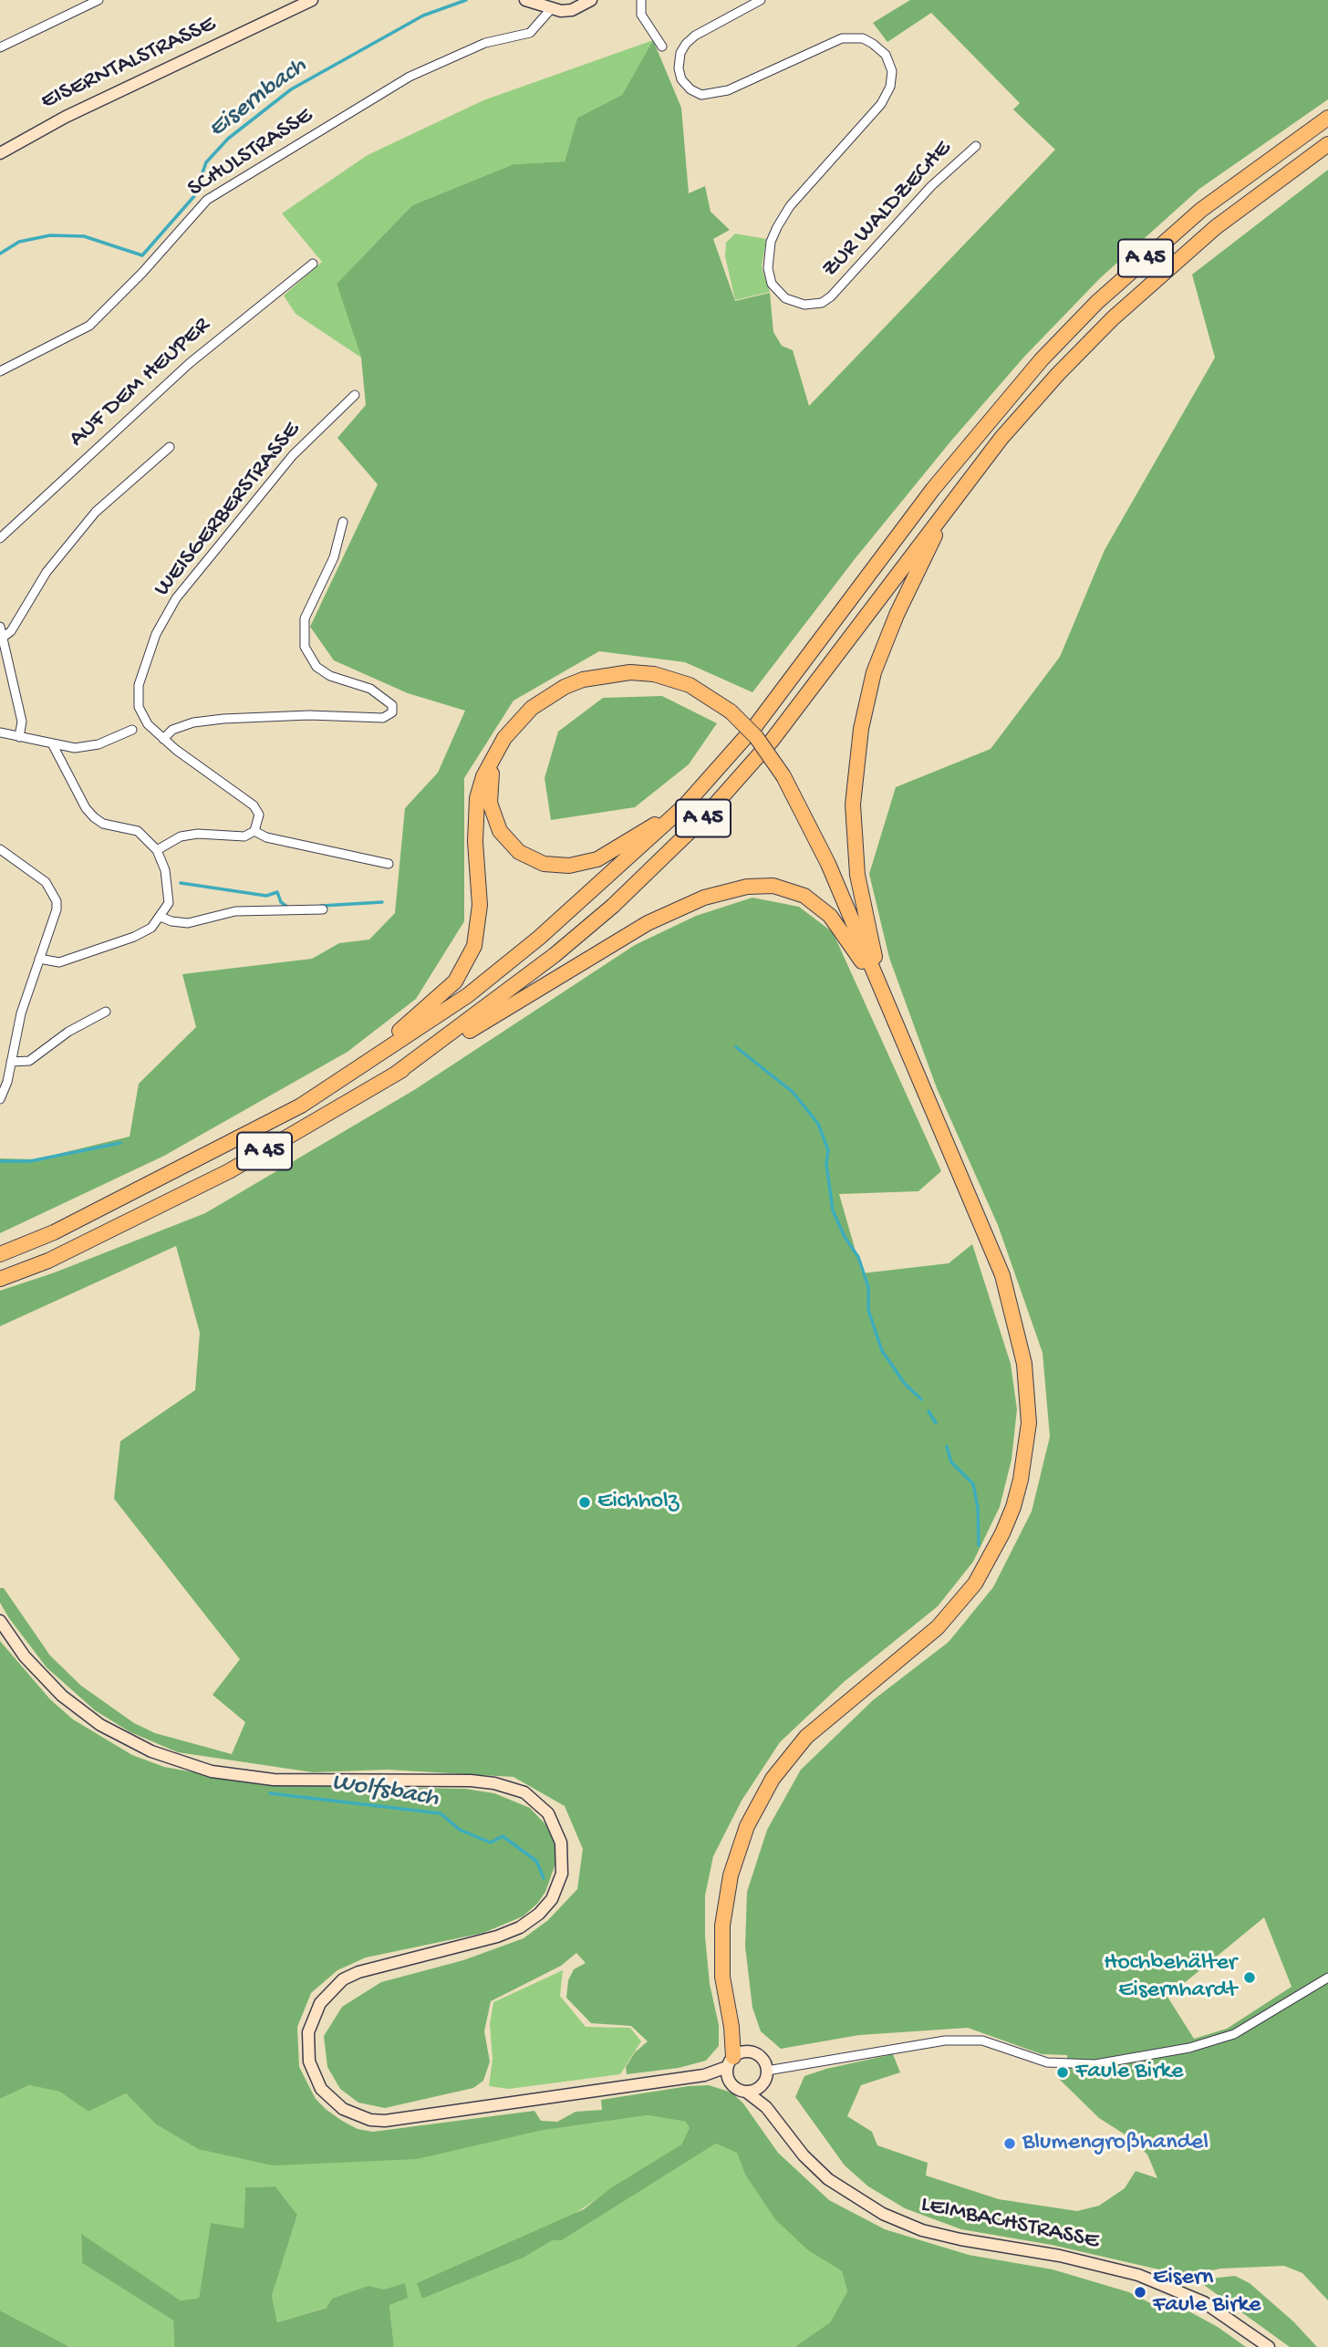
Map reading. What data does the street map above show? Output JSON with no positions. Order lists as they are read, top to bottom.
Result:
{
  "streets": {
    "highway": ["A 45"],
    "main road": ["EISERNTALSTRASSE", "LEIMBACHSTRASSE"],
    "street": [
      "SCHULSTRASSE",
      "ZUR WALDZECHE",
      "AUF DEM HEUPER",
      "WEISGERBERSTRASSE"
    ]
  },
  "water": ["Eisernbach", "Wolfsbach"],
  "places": [
    "Eichholz",
    "Hochbehälter Eisernhardt",
    "Faule Birke",
    "Blumengroßhandel",
    "Eisern Faule Birke"
  ]
}
